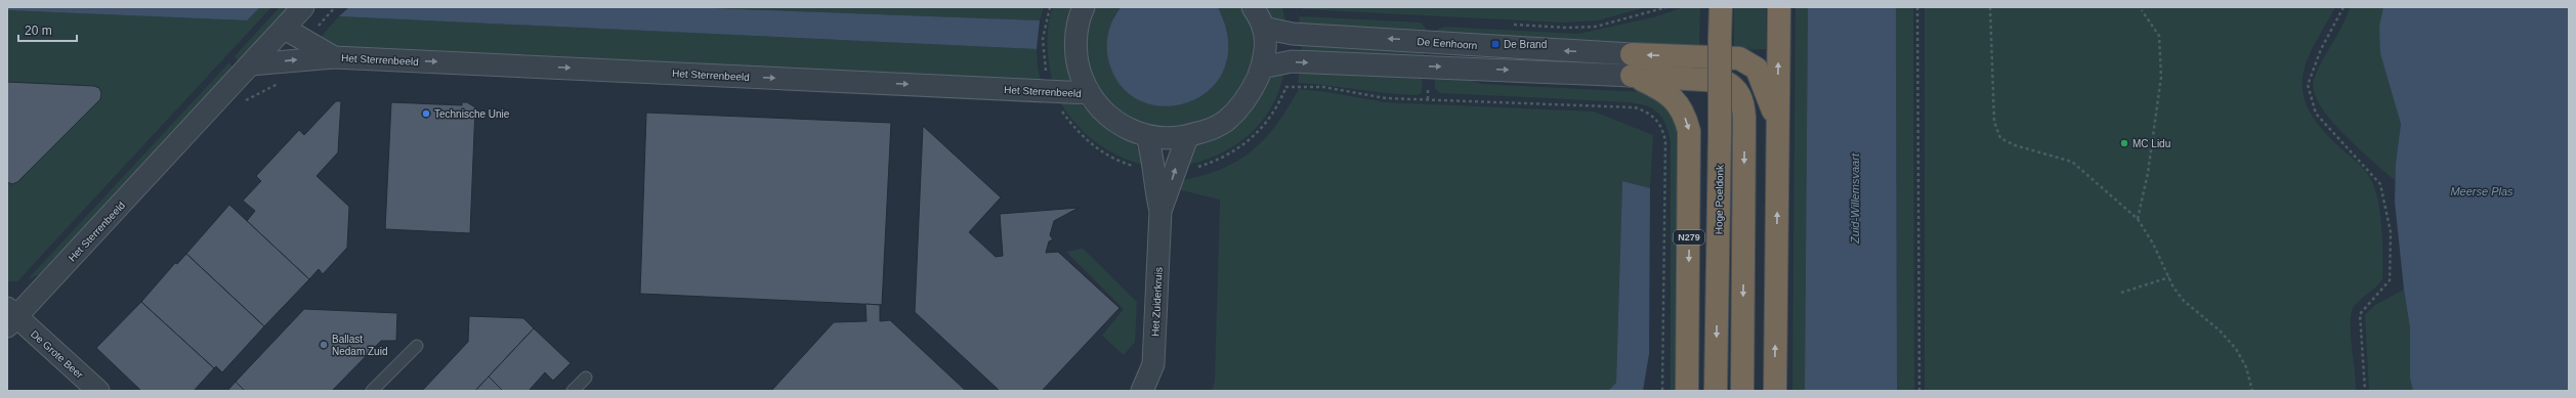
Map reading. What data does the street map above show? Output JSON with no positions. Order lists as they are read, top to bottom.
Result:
{
  "streets": {
    "highway": ["Hoge Poeldonk", "N279"],
    "street": [
      "De Eenhoorn",
      "Het Sterrenbeeld",
      "Het Zuiderkruis",
      "De Grote Beer"
    ]
  },
  "crossings": [
    ["De Eenhoorn", "N279"],
    ["Het Sterrenbeeld", "De Grote Beer"]
  ],
  "one_way": ["Het Sterrenbeeld"],
  "water": ["Meerse Plas", "Zuid-Willemsvaart"],
  "places": {
    "transit": ["De Brand"],
    "other": ["Technische Unie", "MC Lidu", "Ballast Nedam Zuid"]
  },
  "scale_bar": "20 m"
}
